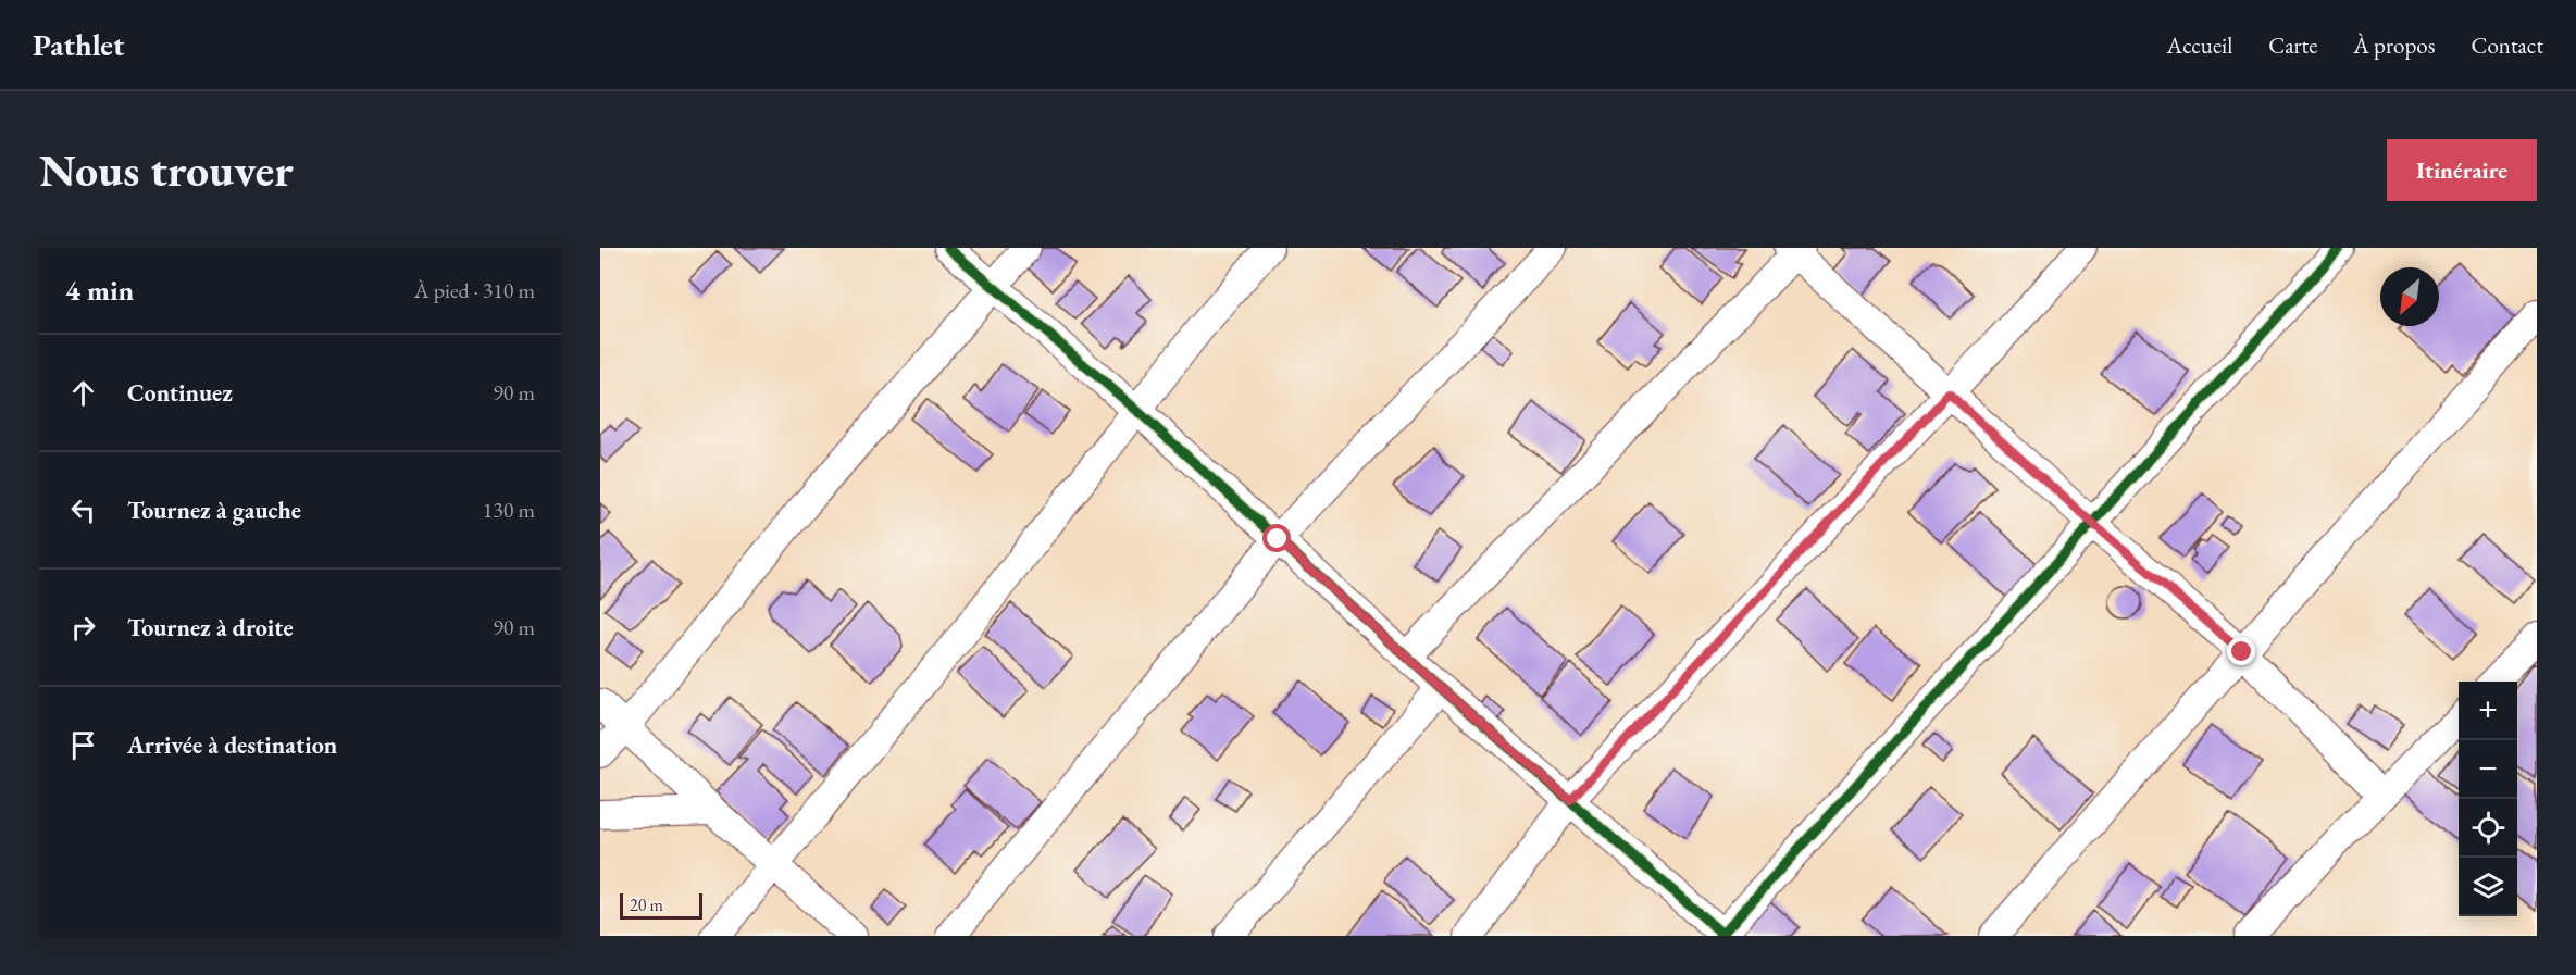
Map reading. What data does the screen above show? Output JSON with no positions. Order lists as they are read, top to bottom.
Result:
{
  "scale_bar": "20 m",
  "north": "bottom left",
  "page": {
    "header": "Pathlet",
    "nav": [
      "Accueil",
      "Carte",
      "À propos",
      "Contact"
    ],
    "buttons": "Itinéraire",
    "title": "Nous trouver",
    "heading": ["4 min", "À pied · 310 m"],
    "list": [
      ["Continuez", "90 m"],
      ["Tournez à gauche", "130 m"],
      ["Tournez à droite", "90 m"],
      "Arrivée à destination"
    ],
    "map_buttons": ["+", "−"],
    "scale": "20 m"
  }
}
